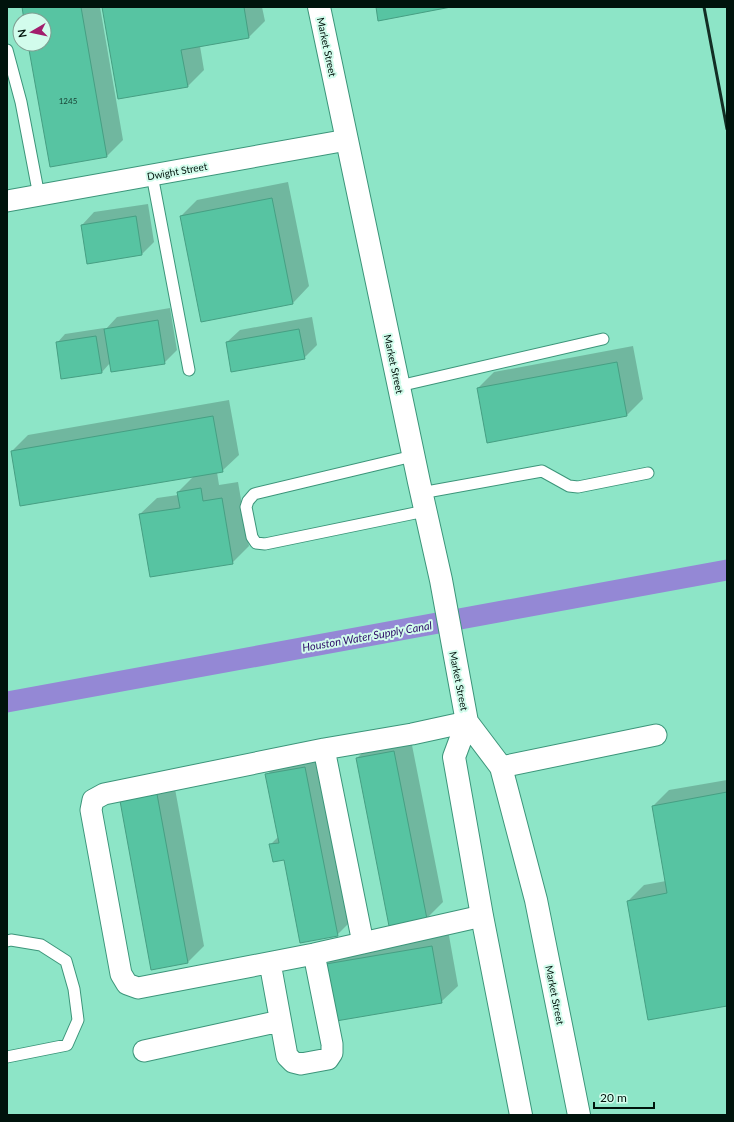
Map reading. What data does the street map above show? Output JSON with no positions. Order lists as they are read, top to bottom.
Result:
{
  "streets": {
    "main road": ["Market Street"],
    "street": ["Dwight Street"]
  },
  "crossings": [
    ["Market Street", "Dwight Street"]
  ],
  "water": ["Houston Water Supply Canal"],
  "house_numbers": ["1245"],
  "scale_bar": "20 m",
  "north": "left"
}
